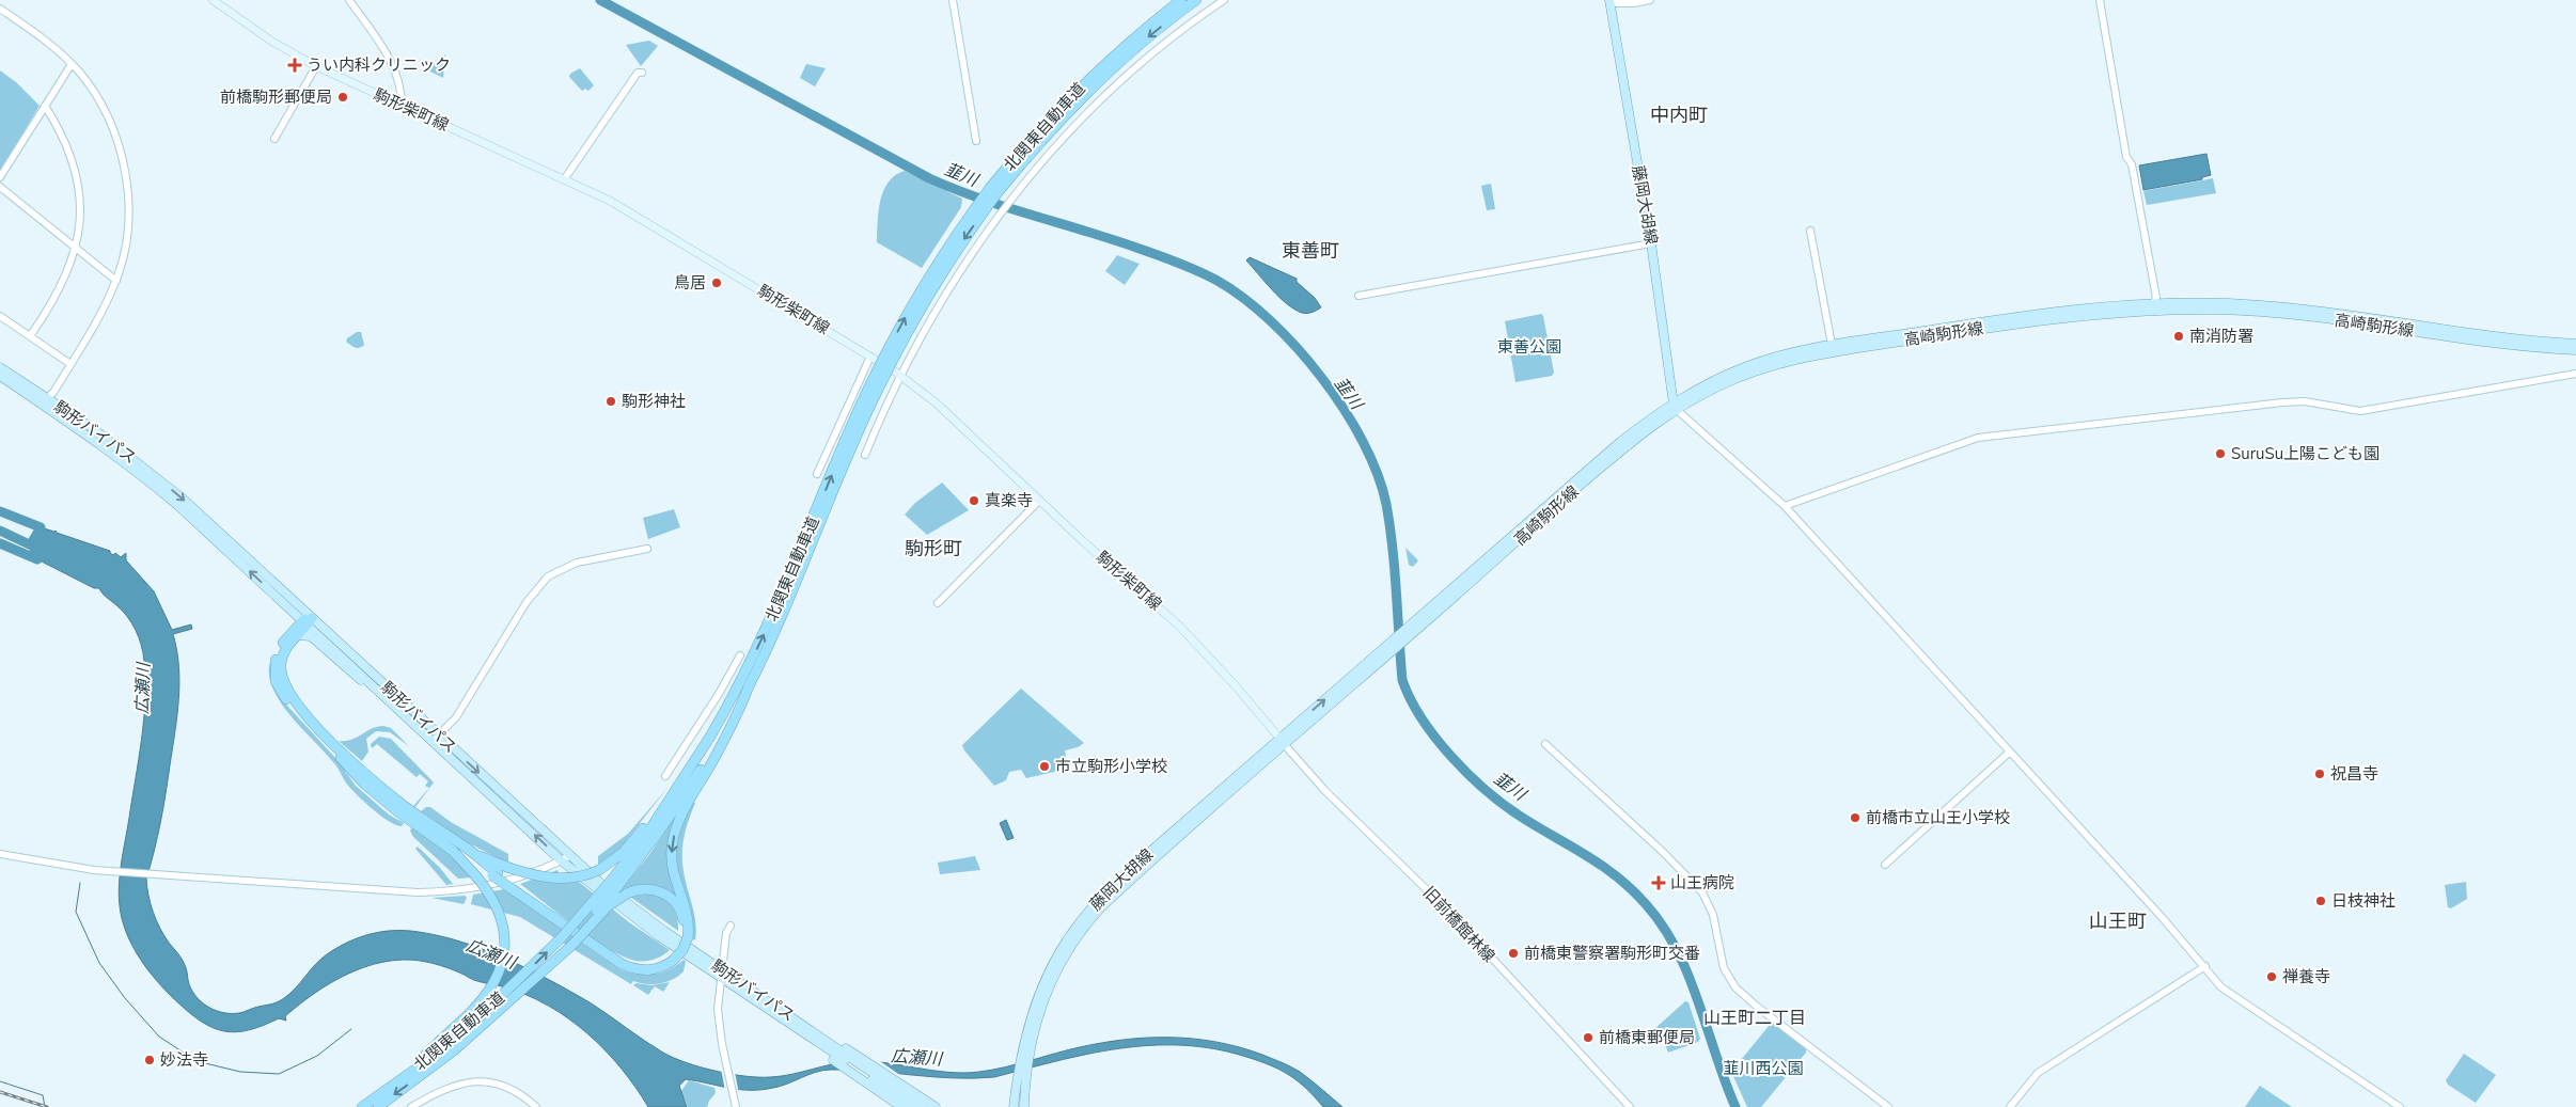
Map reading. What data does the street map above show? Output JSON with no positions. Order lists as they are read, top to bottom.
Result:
{
  "streets": {
    "highway": ["北関東自動車道"],
    "main road": [
      "駒形柴町線",
      "藤岡大胡線",
      "高崎駒形線",
      "駒形バイパス"
    ],
    "street": ["旧前橋館林線"]
  },
  "crossings": [
    ["駒形柴町線", "藤岡大胡線"],
    ["駒形柴町線", "高崎駒形線"],
    ["駒形柴町線", "旧前橋館林線"],
    ["藤岡大胡線", "高崎駒形線"],
    ["藤岡大胡線", "旧前橋館林線"],
    ["高崎駒形線", "旧前橋館林線"]
  ],
  "districts": [
    "中内町",
    "東善町",
    "駒形町",
    "山王町",
    "山王町二丁目"
  ],
  "water": ["韮川", "広瀬川"],
  "parks": ["東善公園", "韮川西公園"],
  "places": {
    "health": ["うい内科クリニック", "山王病院"],
    "other": [
      "前橋駒形郵便局",
      "鳥居",
      "南消防署",
      "駒形神社",
      "SuruSu上陽こども園",
      "真楽寺",
      "市立駒形小学校",
      "祝昌寺",
      "前橋市立山王小学校",
      "日枝神社",
      "前橋東警察署駒形町交番",
      "禅養寺",
      "前橋東郵便局",
      "妙法寺"
    ]
  }
}
